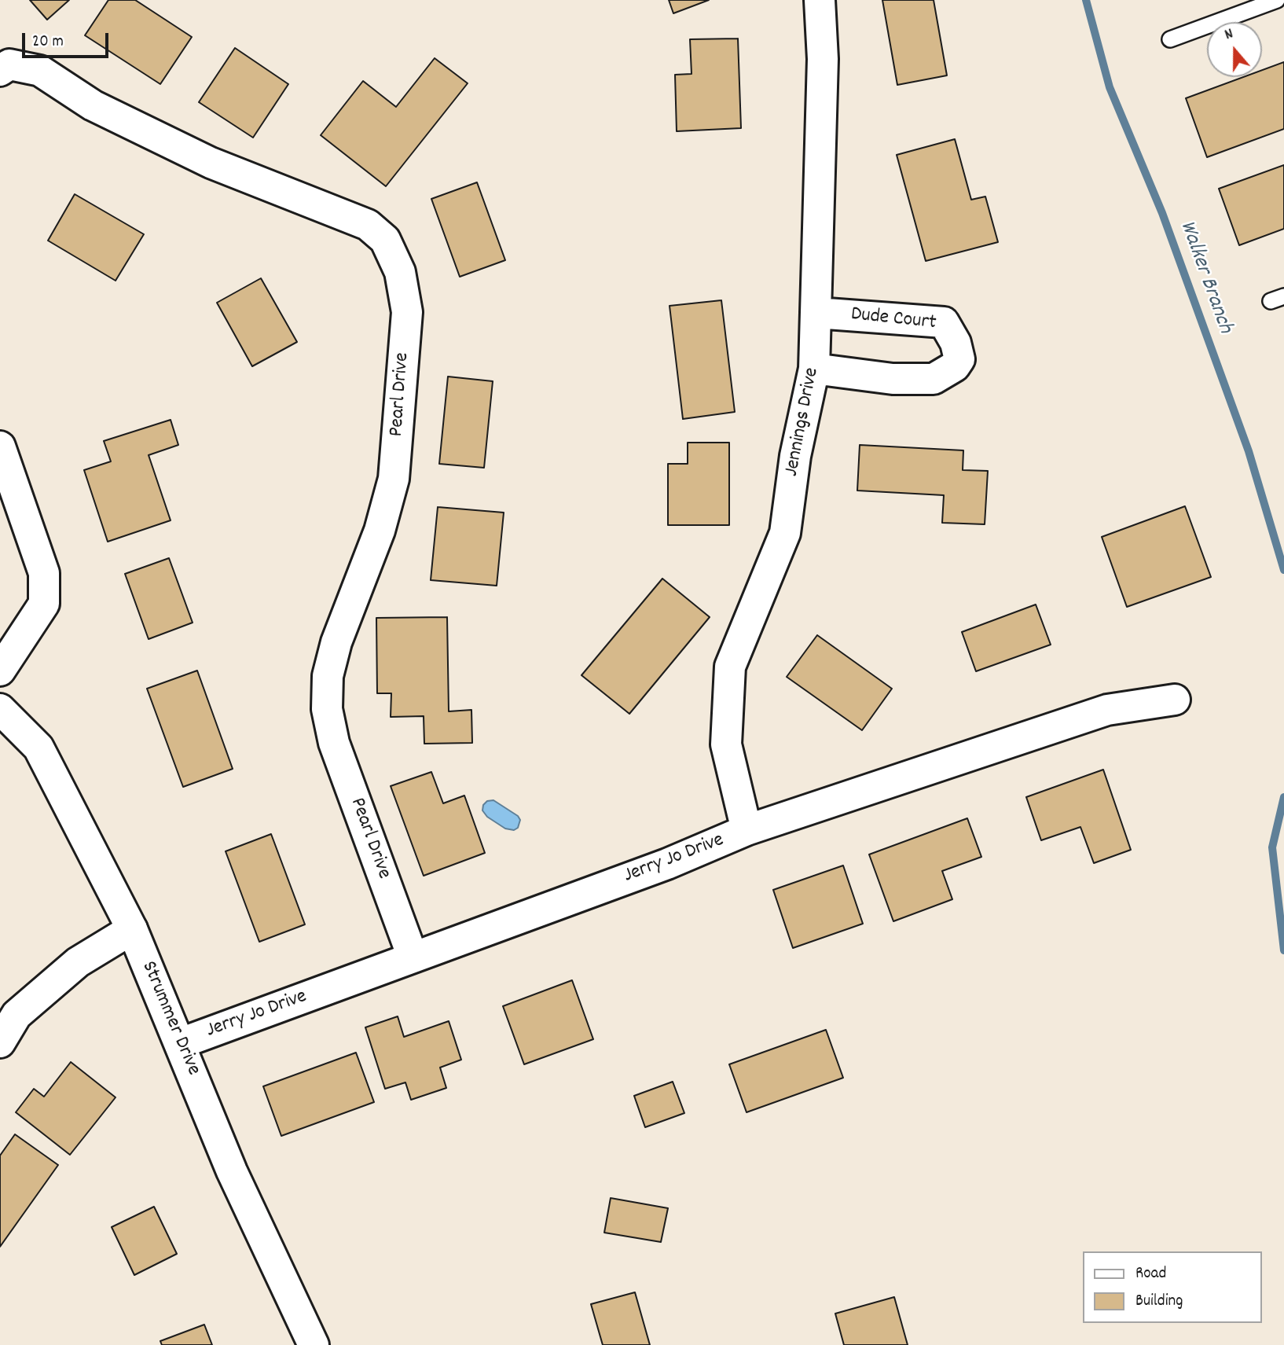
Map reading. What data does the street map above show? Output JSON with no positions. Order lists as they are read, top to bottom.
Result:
{
  "streets": {
    "street": [
      "Dude Court",
      "Pearl Drive",
      "Jennings Drive",
      "Jerry Jo Drive",
      "Strummer Drive"
    ]
  },
  "crossings": [
    ["Dude Court", "Jennings Drive"],
    ["Pearl Drive", "Jerry Jo Drive"],
    ["Jennings Drive", "Jerry Jo Drive"],
    ["Jerry Jo Drive", "Strummer Drive"]
  ],
  "water": ["Walker Branch"],
  "legend": ["Road", "Building"],
  "scale_bar": "20 m",
  "north": "top"
}
